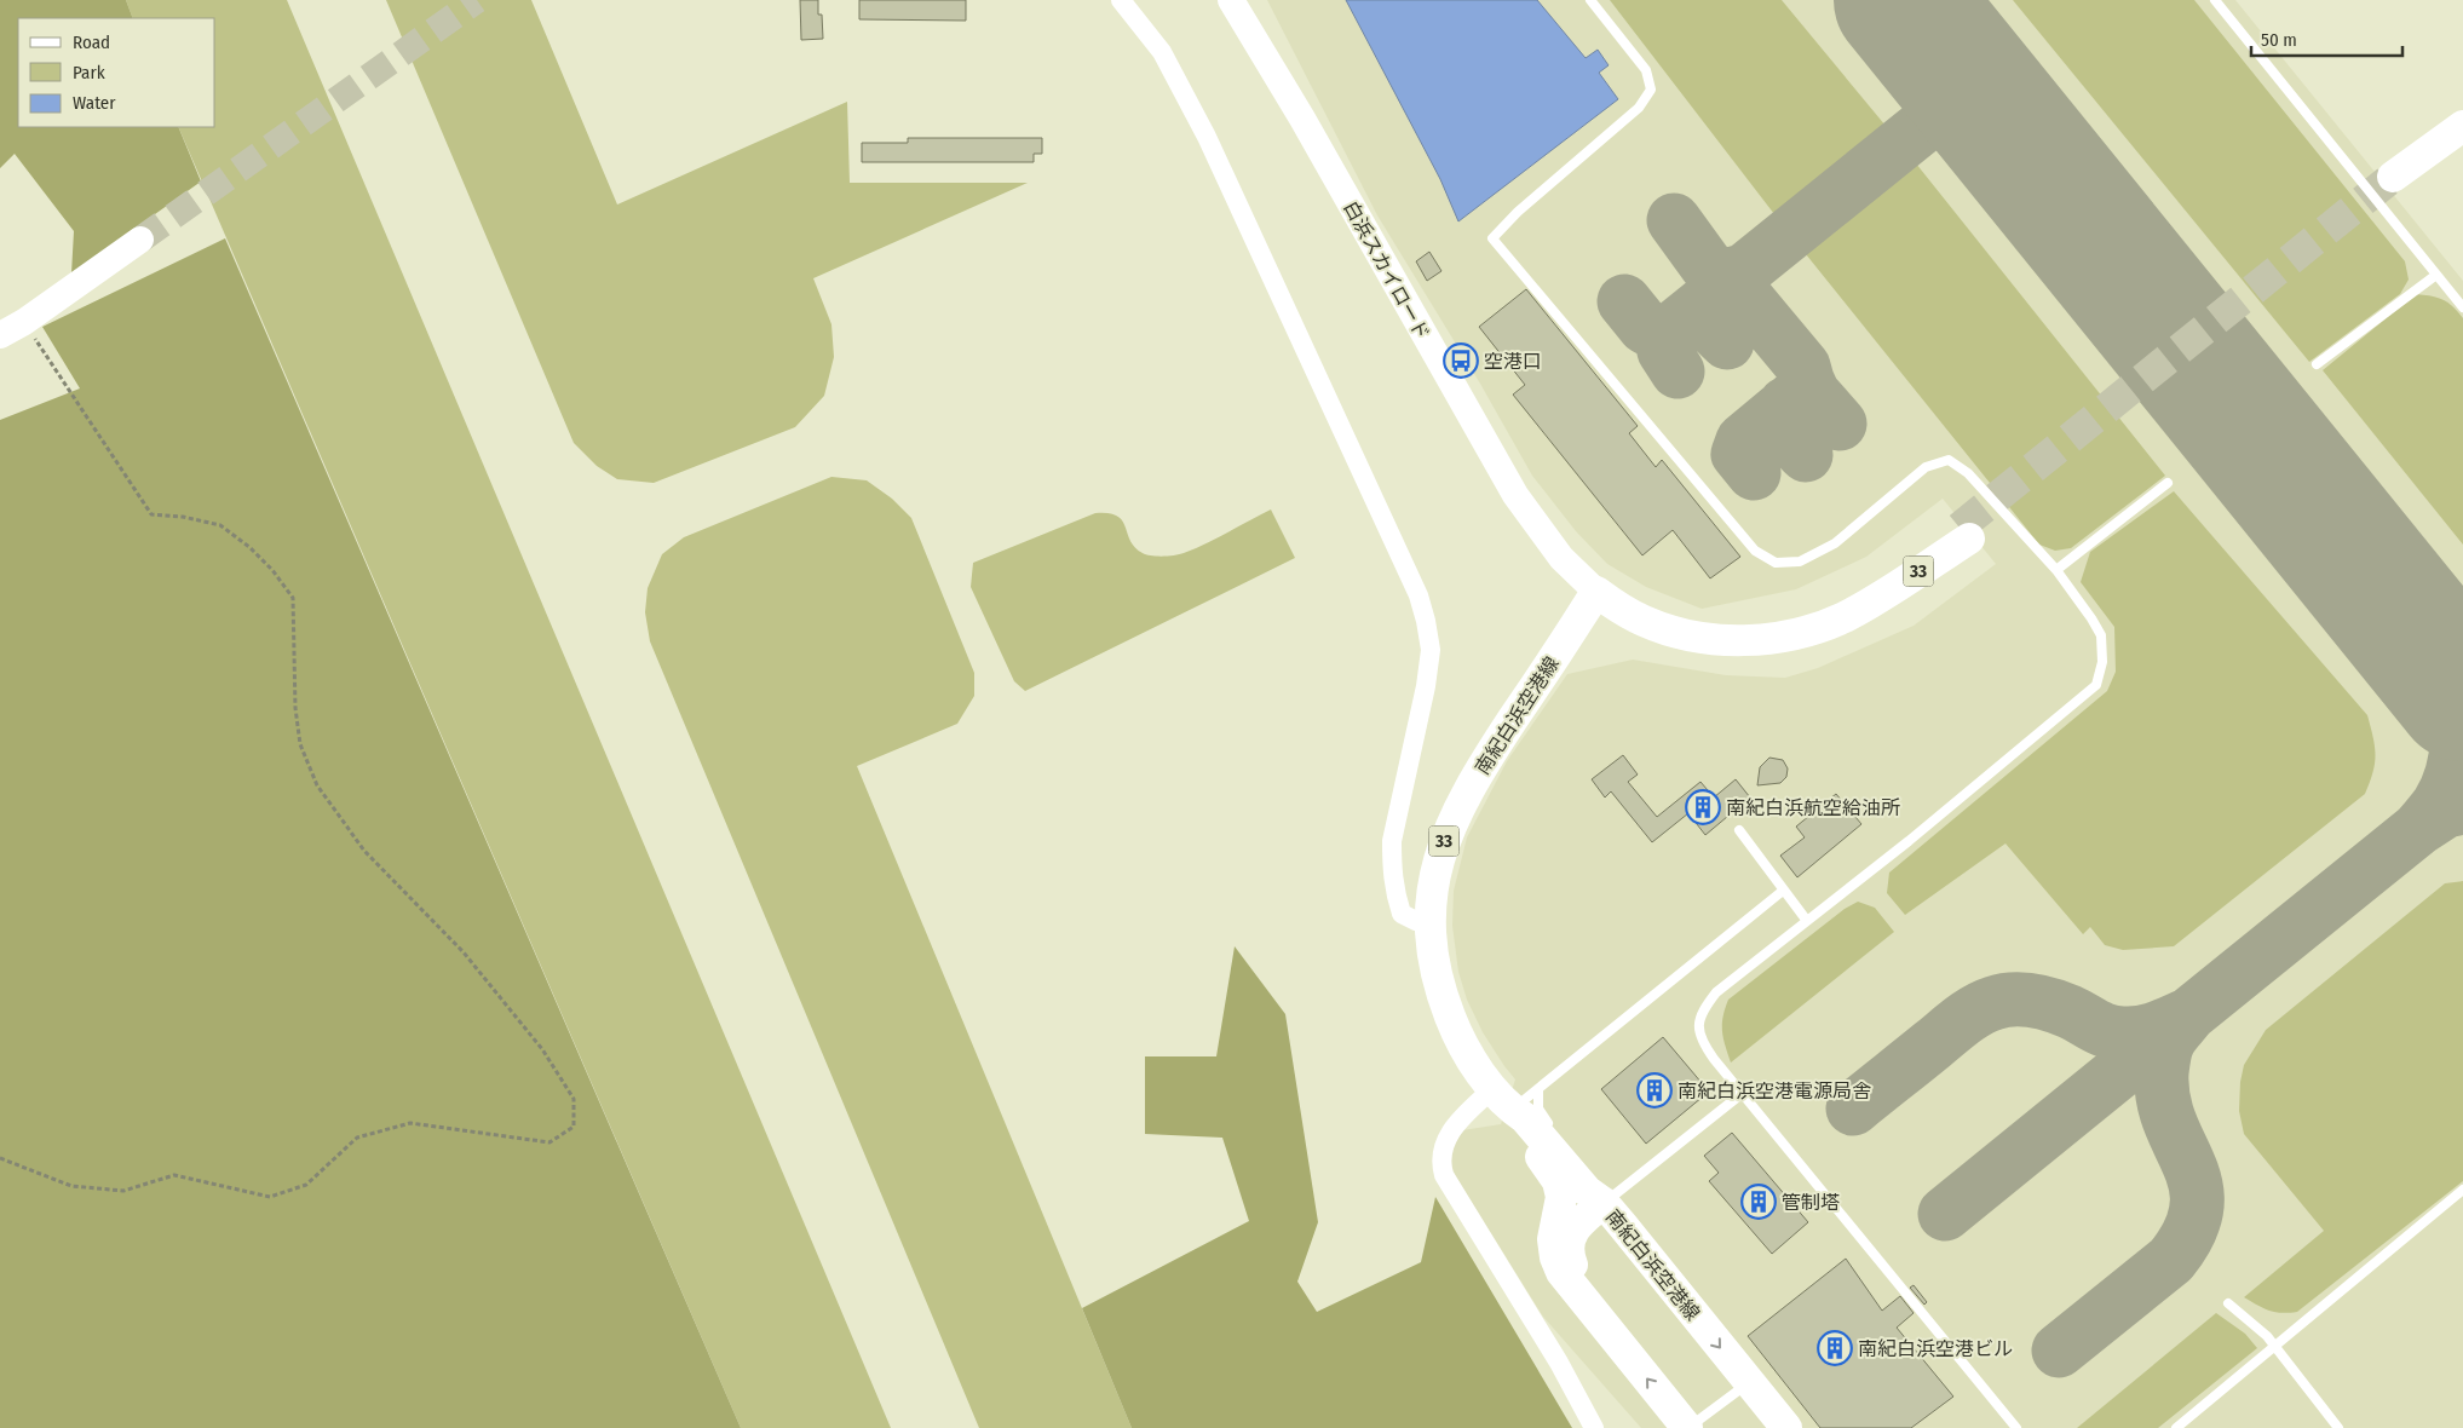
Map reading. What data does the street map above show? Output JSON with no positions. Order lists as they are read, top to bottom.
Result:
{
  "streets": {
    "main road": ["33", "南紀白浜空港線"],
    "street": ["白浜スカイロード"]
  },
  "crossings": [
    ["白浜スカイロード", "33"],
    ["白浜スカイロード", "南紀白浜空港線"],
    ["33", "南紀白浜空港線"]
  ],
  "places": {
    "bus stop": ["空港口"],
    "building": [
      "南紀白浜航空給油所",
      "南紀白浜空港電源局舎",
      "管制塔",
      "南紀白浜空港ビル"
    ]
  },
  "legend": ["Road", "Park", "Water"],
  "scale_bar": "50 m"
}
